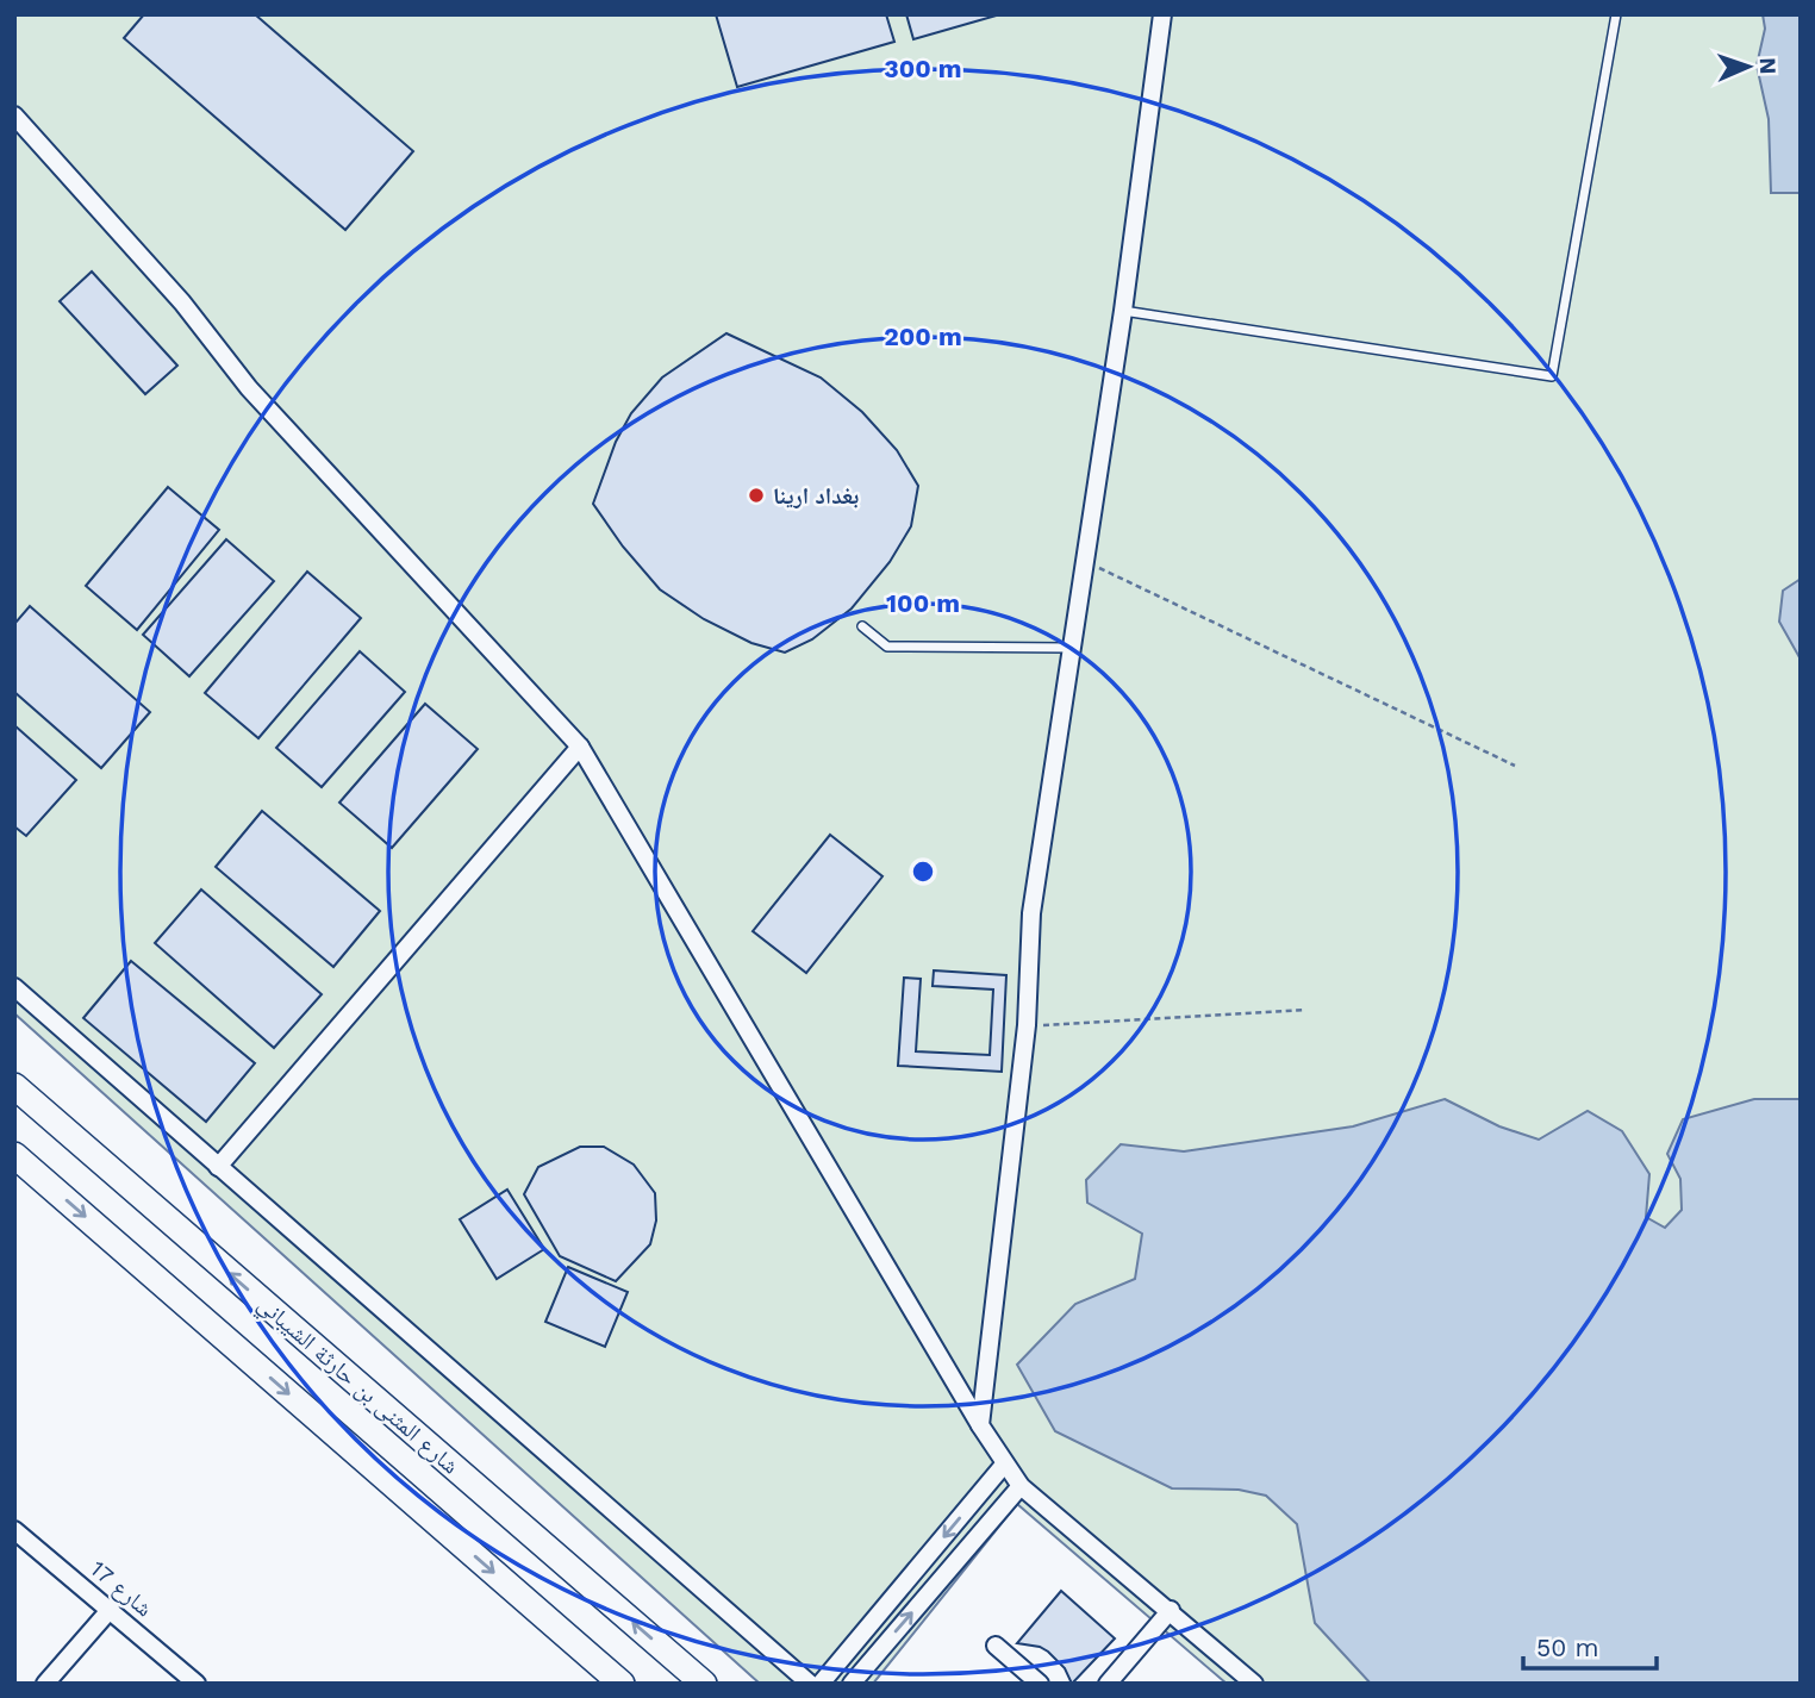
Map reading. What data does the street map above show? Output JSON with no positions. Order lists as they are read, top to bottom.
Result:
{
  "streets": {
    "main road": ["شارع المثنى بن حارثة الشيباني"],
    "street": ["شارع 17"]
  },
  "places": ["بغداد ارينا"],
  "scale_bar": "50 m",
  "north": "right",
  "rings": ["300 m", "200 m", "100 m"]
}
